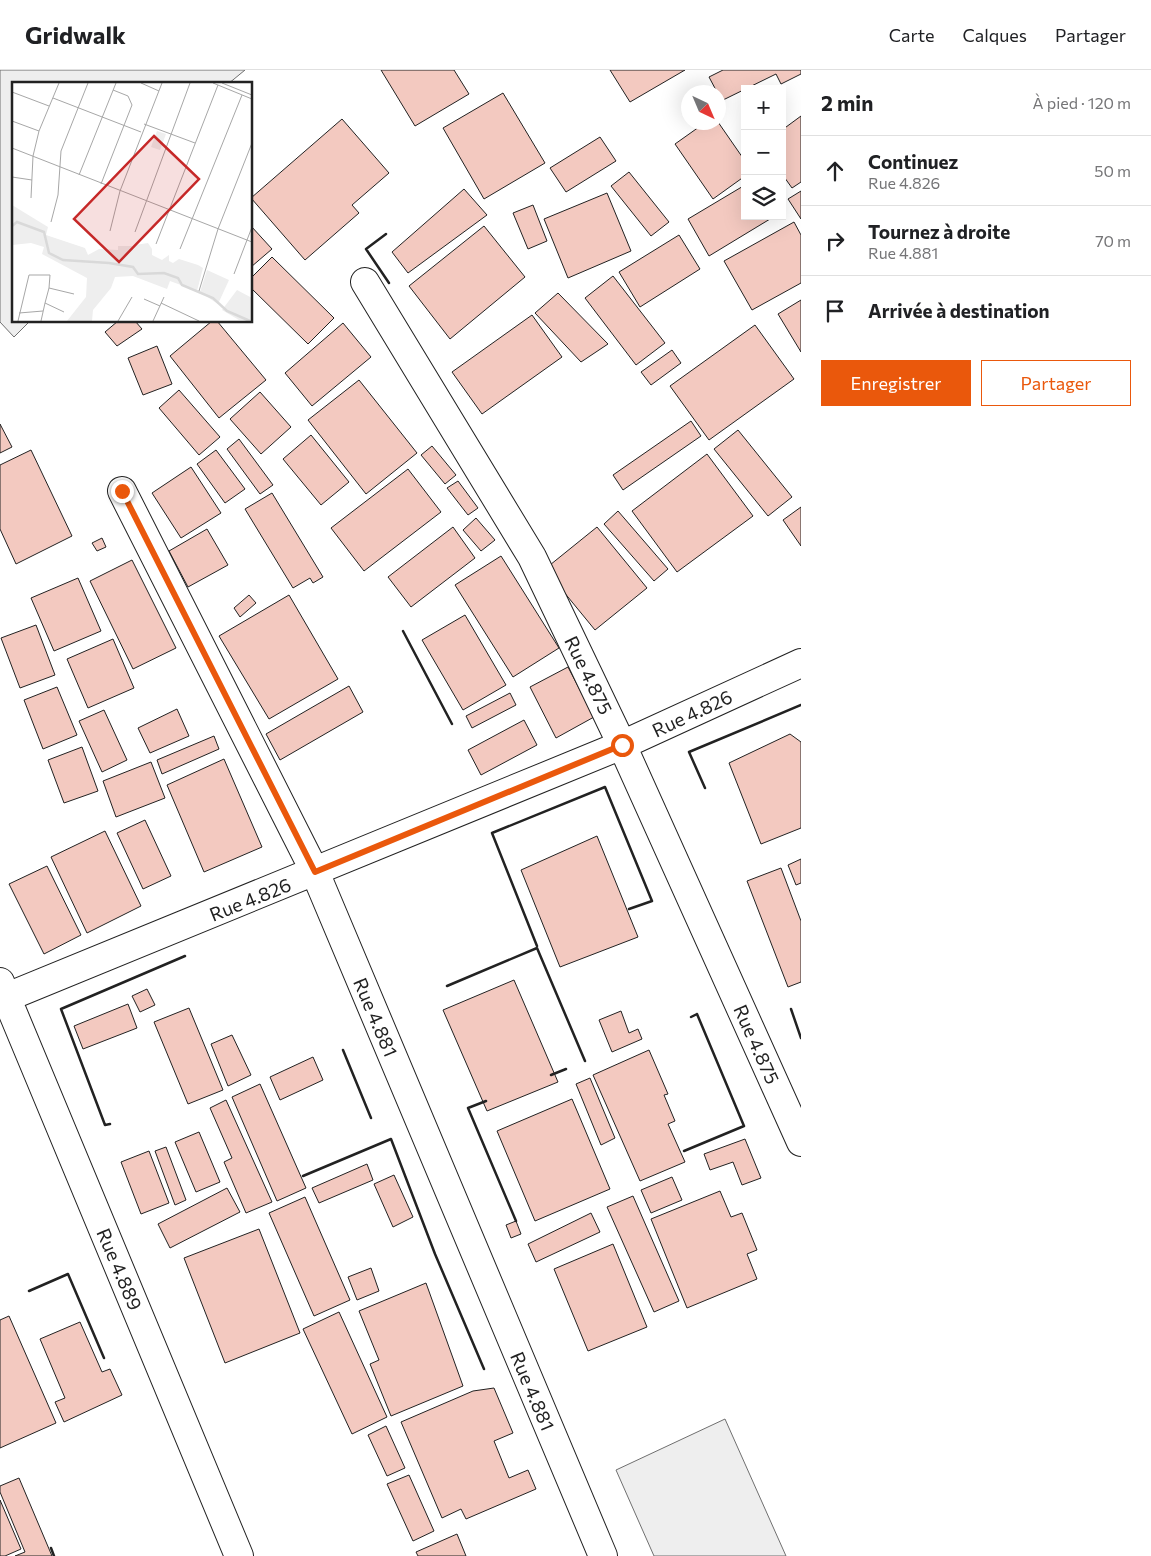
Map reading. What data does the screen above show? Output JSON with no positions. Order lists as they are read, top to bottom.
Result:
{
  "streets": {
    "street": [
      "Rue 4.875",
      "Rue 4.826",
      "Rue 4.881",
      "Rue 4.889"
    ]
  },
  "crossings": [
    ["Rue 4.875", "Rue 4.826"],
    ["Rue 4.826", "Rue 4.881"],
    ["Rue 4.826", "Rue 4.889"]
  ],
  "north": "bottom right",
  "page": {
    "header": "Gridwalk",
    "nav": ["Carte", "Calques", "Partager"],
    "heading": ["2 min", "À pied · 120 m"],
    "map_buttons": ["+", "−"],
    "list": [
      ["Continuez", "Rue 4.826", "50 m"],
      ["Tournez à droite", "Rue 4.881", "70 m"],
      "Arrivée à destination"
    ],
    "buttons": ["Enregistrer", "Partager"]
  }
}
